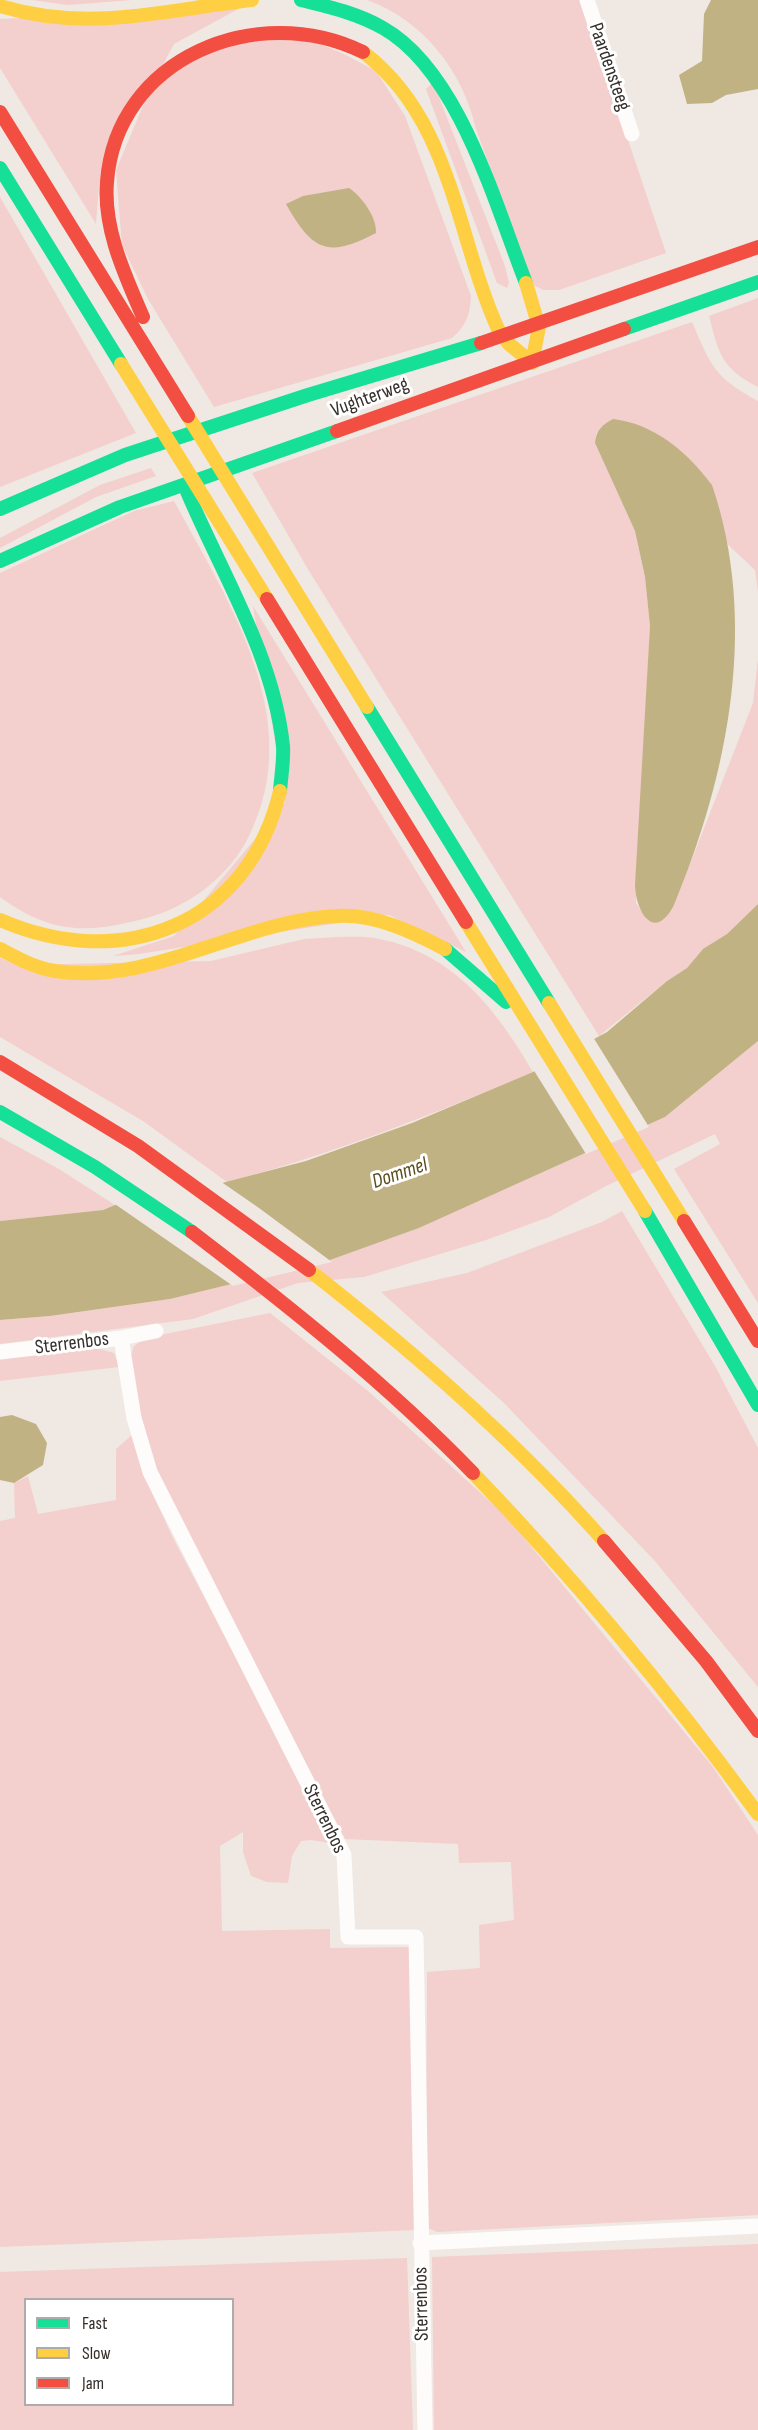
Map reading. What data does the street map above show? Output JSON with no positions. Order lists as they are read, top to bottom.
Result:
{
  "streets": {
    "main road": ["Vughterweg"],
    "street": ["Paardensteeg", "Sterrenbos"]
  },
  "water": ["Dommel"],
  "legend": ["Fast", "Slow", "Jam"]
}
